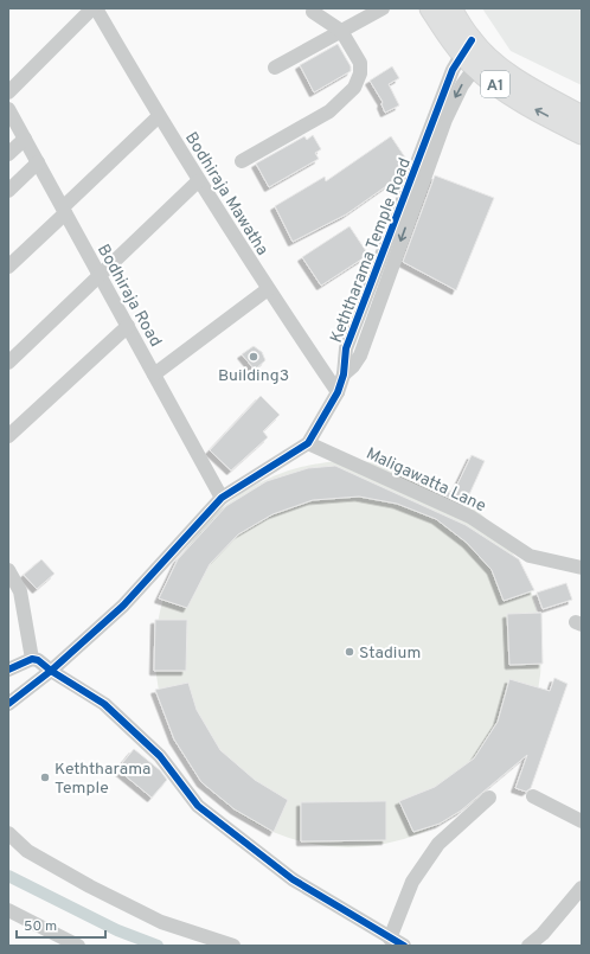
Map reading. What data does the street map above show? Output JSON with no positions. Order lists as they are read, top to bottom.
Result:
{
  "streets": {
    "highway": ["A1"],
    "street": [
      "Bodhiraja Mawatha",
      "Keththarama Temple Road",
      "Bodhiraja Road",
      "Maligawatta Lane"
    ]
  },
  "crossings": [
    ["A1", "Keththarama Temple Road"],
    ["Bodhiraja Mawatha", "Keththarama Temple Road"],
    ["Keththarama Temple Road", "Bodhiraja Road"],
    ["Keththarama Temple Road", "Maligawatta Lane"]
  ],
  "places": ["Building3", "Stadium", "Keththarama Temple"],
  "scale_bar": "50 m"
}
